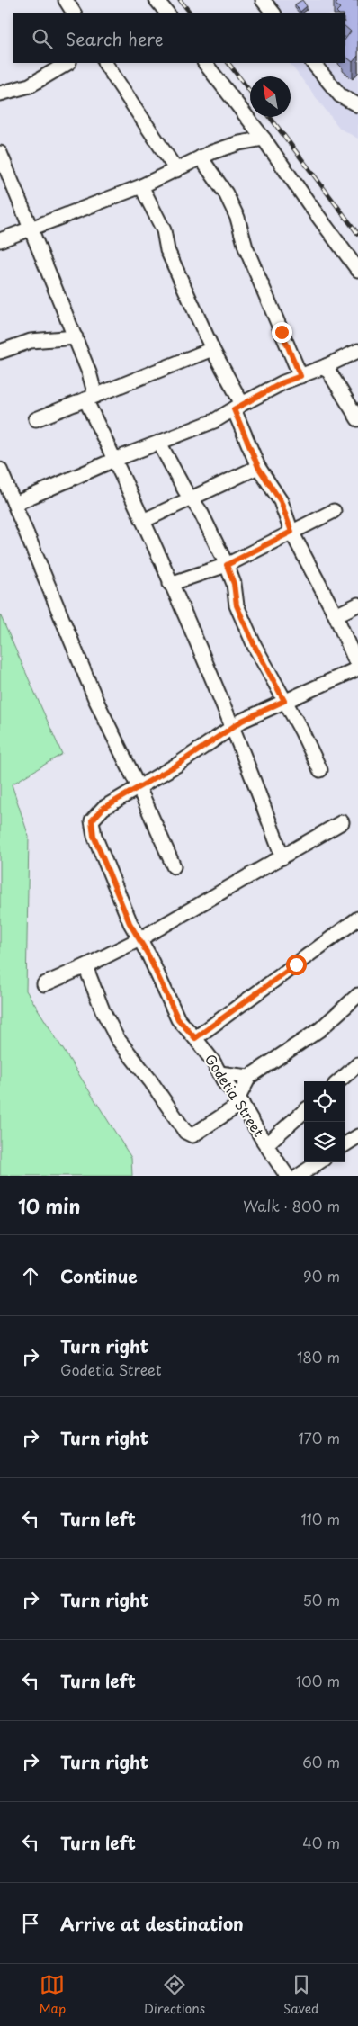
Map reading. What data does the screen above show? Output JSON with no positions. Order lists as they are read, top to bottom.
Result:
{
  "streets": {
    "street": ["Godetia Street"]
  },
  "north": "top left",
  "page": {
    "search": "Search here",
    "heading": ["10 min", "Walk · 800 m"],
    "list": [
      ["Continue", "90 m"],
      ["Turn right", "Godetia Street", "180 m"],
      ["Turn right", "170 m"],
      ["Turn left", "110 m"],
      ["Turn right", "50 m"],
      ["Turn left", "100 m"],
      ["Turn right", "60 m"],
      ["Turn left", "40 m"],
      "Arrive at destination"
    ],
    "nav": ["Map", "Directions", "Saved"]
  }
}
